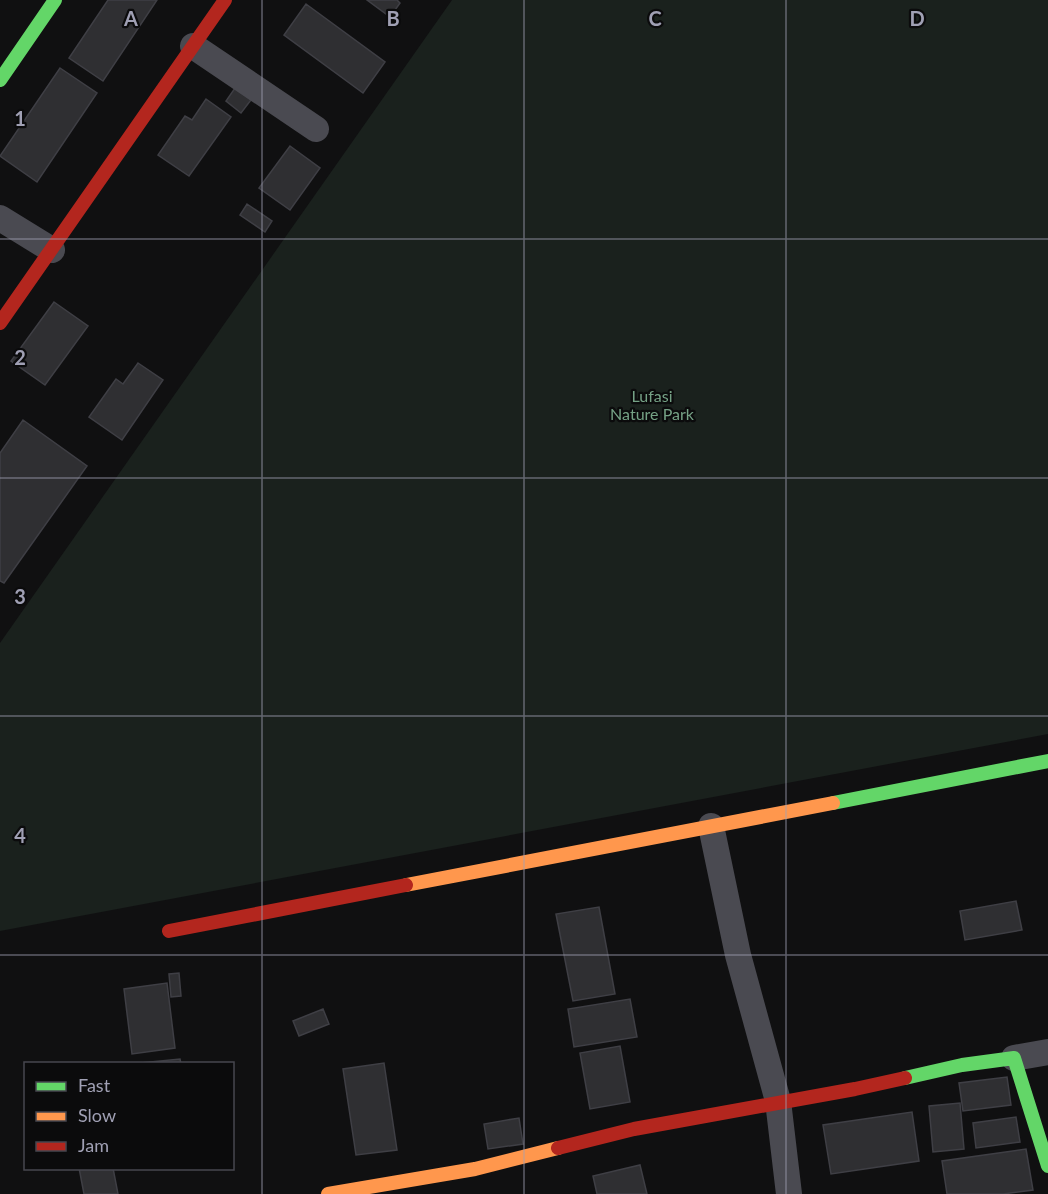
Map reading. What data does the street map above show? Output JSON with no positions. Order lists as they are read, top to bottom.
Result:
{
  "parks": ["Lufasi Nature Park"],
  "legend": ["Fast", "Slow", "Jam"],
  "grid": {
    "columns": [
      "A",
      "B",
      "C",
      "D"
    ],
    "rows": [
      "1",
      "2",
      "3",
      "4"
    ]
  }
}
